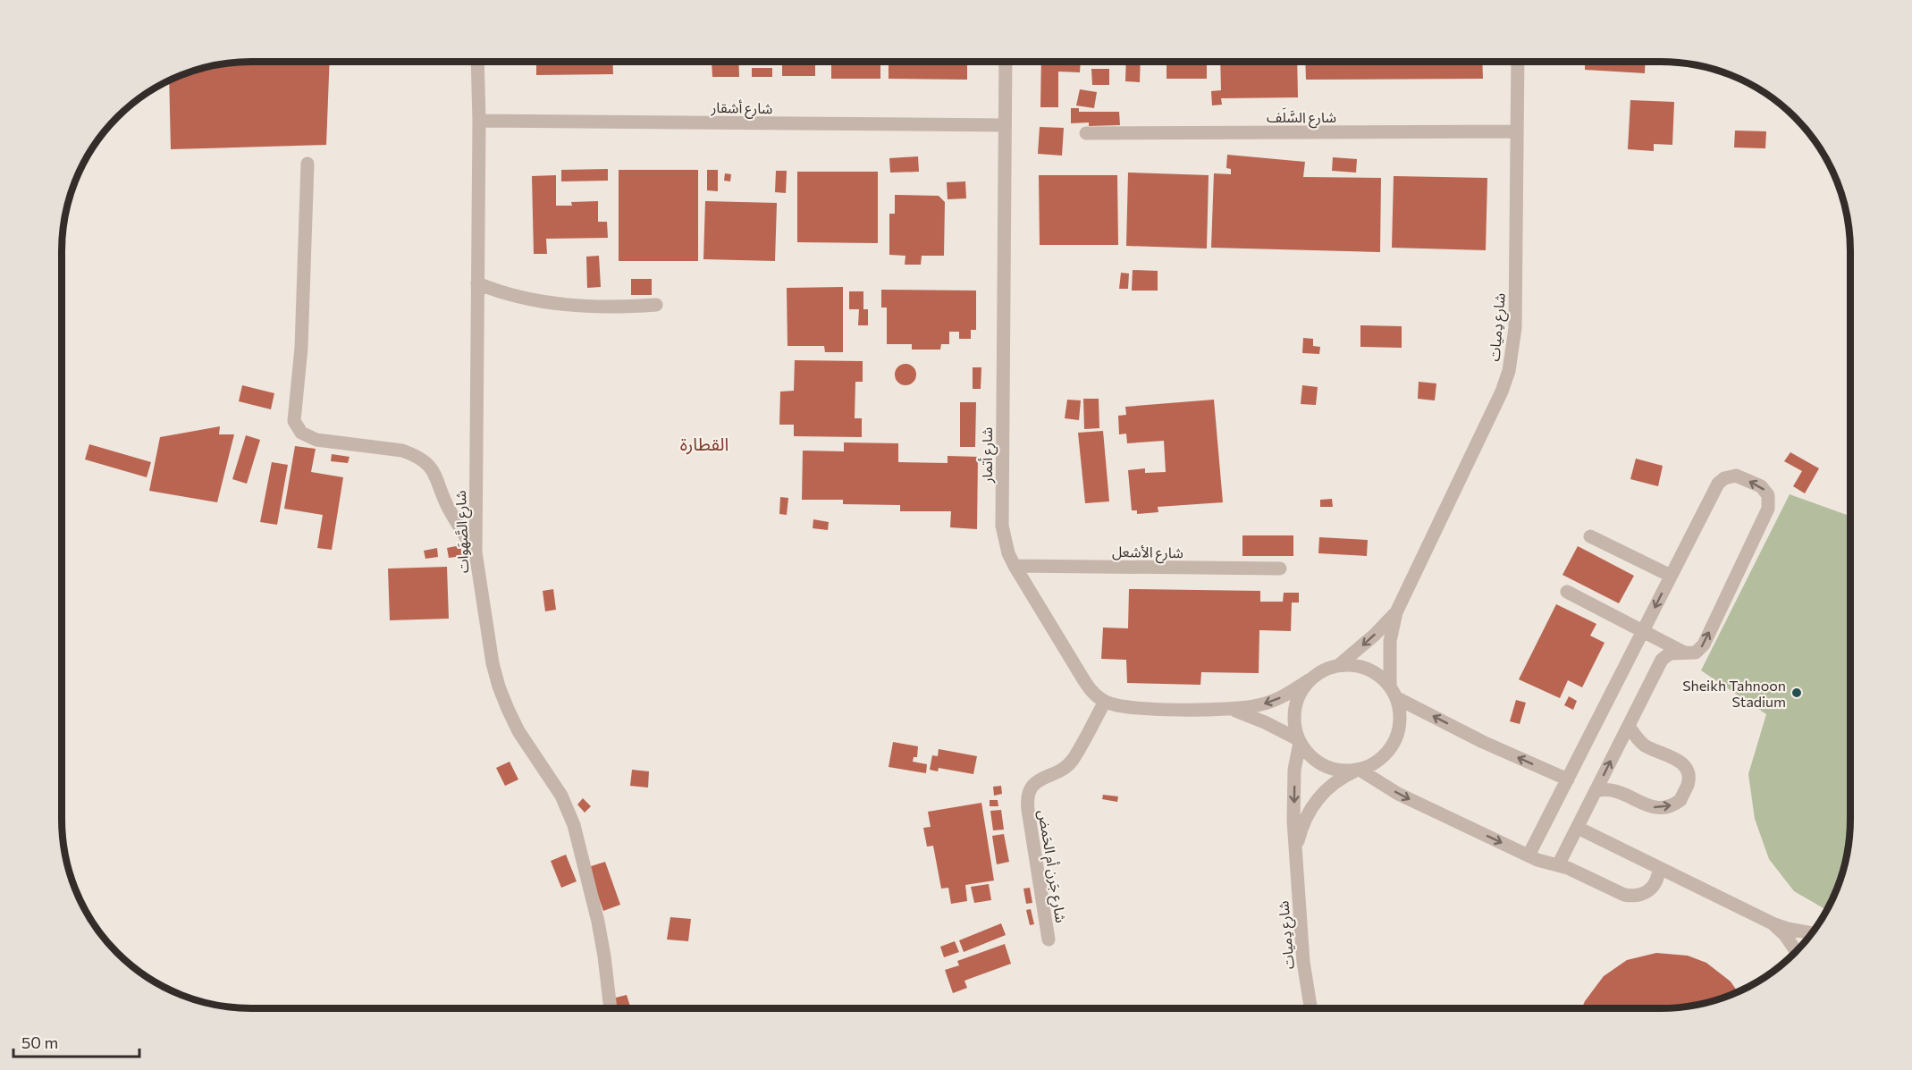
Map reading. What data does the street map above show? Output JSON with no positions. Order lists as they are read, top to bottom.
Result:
{
  "streets": {
    "street": [
      "شارع أشقار",
      "شارع السَّلَف",
      "شارع دِميات",
      "شارع أتمار",
      "شارع الصَّهَوات",
      "شارع الأشعل",
      "شارع جَرن أم الحَمض"
    ]
  },
  "crossings": [
    ["شارع أشقار", "شارع أتمار"],
    ["شارع أشقار", "شارع الصَّهَوات"],
    ["شارع السَّلَف", "شارع دِميات"],
    ["شارع دِميات", "شارع أتمار"],
    ["شارع أتمار", "شارع الأشعل"],
    ["شارع أتمار", "شارع جَرن أم الحَمض"]
  ],
  "districts": ["القطارة"],
  "places": ["Sheikh Tahnoon Stadium"],
  "scale_bar": "50 m"
}
